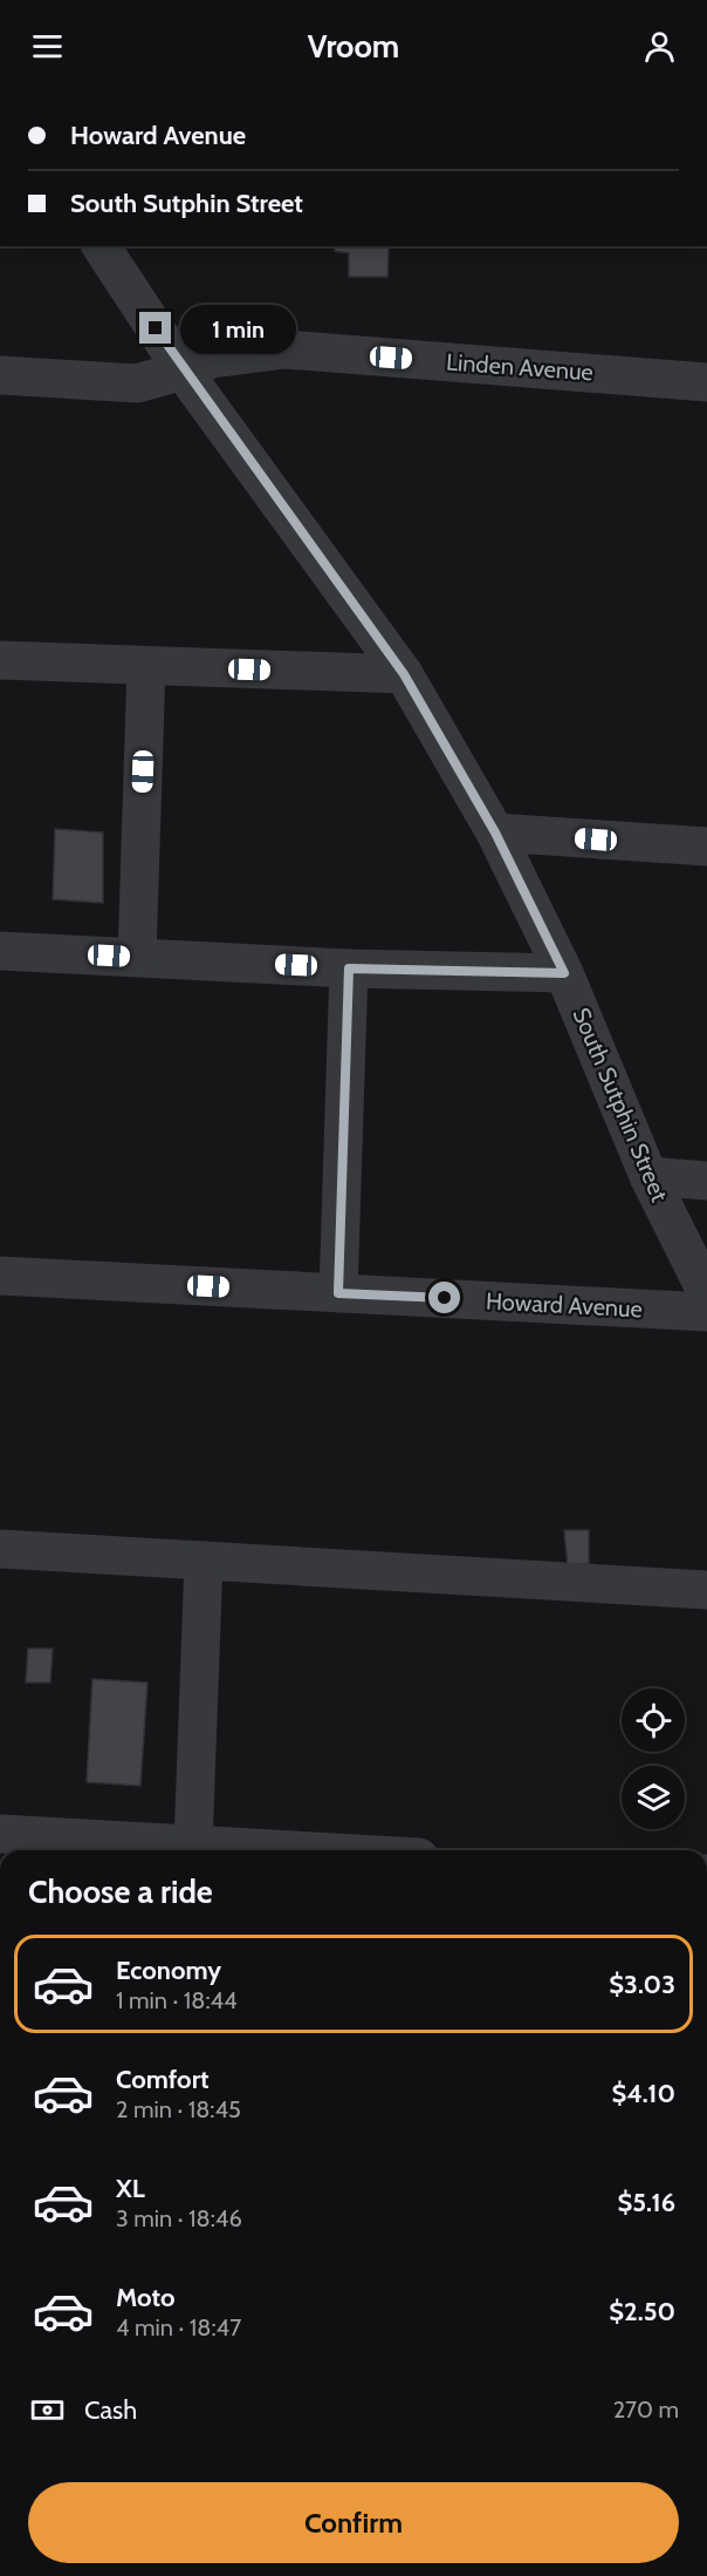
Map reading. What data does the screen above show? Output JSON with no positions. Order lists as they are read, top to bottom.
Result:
{
  "streets": {
    "street": ["Linden Avenue", "South Sutphin Street", "Howard Avenue"]
  },
  "crossings": [
    ["Linden Avenue", "South Sutphin Street"]
  ],
  "page": {
    "header": "Vroom",
    "banner": ["Howard Avenue", "South Sutphin Street"],
    "bubble": "1 min",
    "heading": "Choose a ride",
    "list": [
      {
        "name": "Economy",
        "note": "1 min · 18:44",
        "value": "$3.03"
      },
      {
        "name": "Comfort",
        "note": "2 min · 18:45",
        "value": "$4.10"
      },
      {
        "name": "XL",
        "note": "3 min · 18:46",
        "value": "$5.16"
      },
      {
        "name": "Moto",
        "note": "4 min · 18:47",
        "value": "$2.50"
      }
    ],
    "pay": ["Cash", "270 m"],
    "buttons": "Confirm"
  }
}
